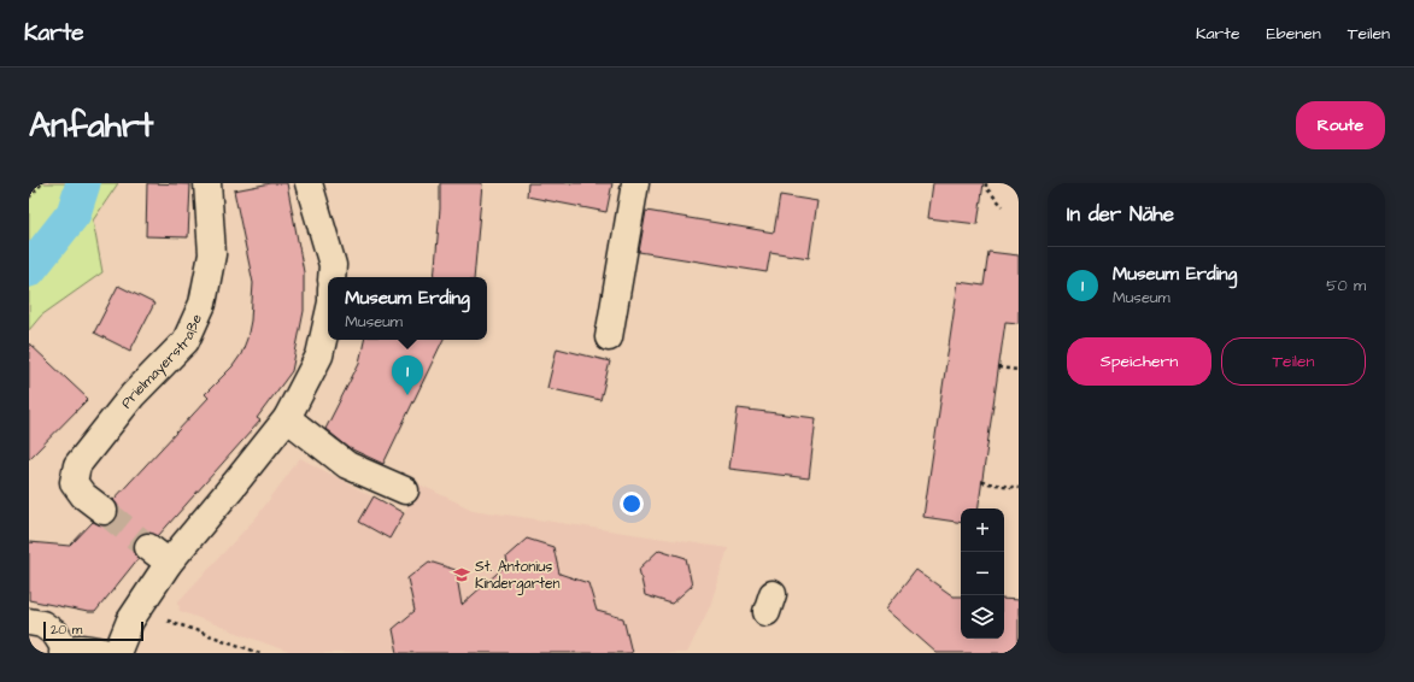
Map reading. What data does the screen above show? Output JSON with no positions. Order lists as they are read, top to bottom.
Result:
{
  "streets": {
    "street": ["Prielmayerstraße"]
  },
  "places": {
    "school or university": ["St. Antonius Kindergarten"]
  },
  "scale_bar": "20 m",
  "page": {
    "header": "Karte",
    "nav": ["Karte", "Ebenen", "Teilen"],
    "buttons": [
      "Route",
      ["Speichern", "Teilen"]
    ],
    "title": "Anfahrt",
    "heading": "In der Nähe",
    "list": [
      {
        "mark": "1",
        "name": "Museum Erding",
        "note": "Museum",
        "value": "50 m"
      }
    ],
    "popup": ["Museum Erding", "Museum"],
    "pins": "1",
    "map_buttons": ["+", "−"],
    "scale": "20 m"
  }
}
